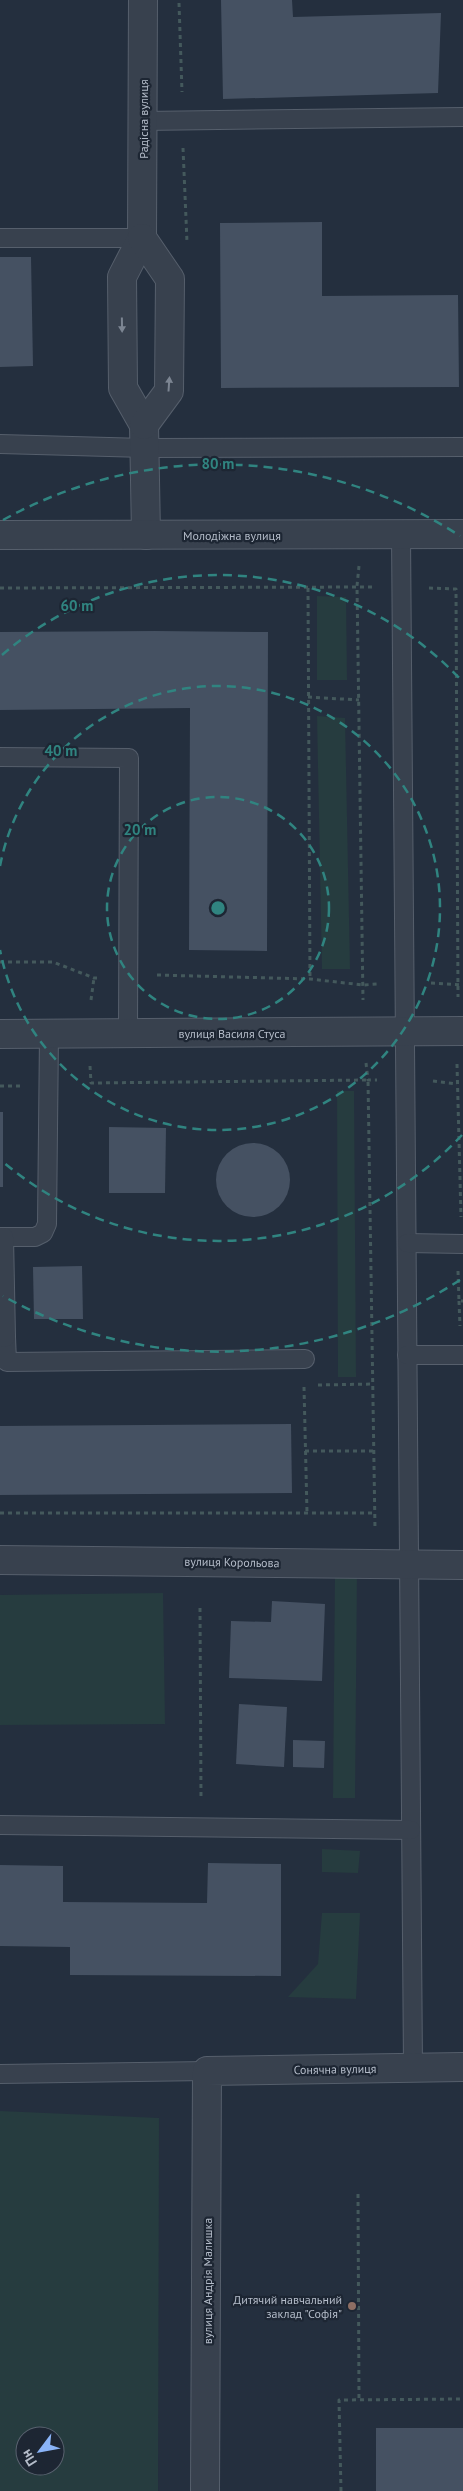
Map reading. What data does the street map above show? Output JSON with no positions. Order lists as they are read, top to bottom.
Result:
{
  "streets": {
    "street": [
      "Радісна вулиця",
      "Молодіжна вулиця",
      "вулиця Василя Стуса",
      "вулиця Корольова",
      "Сонячна вулиця",
      "вулиця Андрія Малишка"
    ]
  },
  "crossings": [
    ["Радісна вулиця", "Молодіжна вулиця"],
    ["Сонячна вулиця", "вулиця Андрія Малишка"]
  ],
  "places": ["Дитячий навчальний заклад \"Софія\""],
  "north": "bottom left",
  "rings": [
    "80 m",
    "60 m",
    "40 m",
    "20 m"
  ]
}
